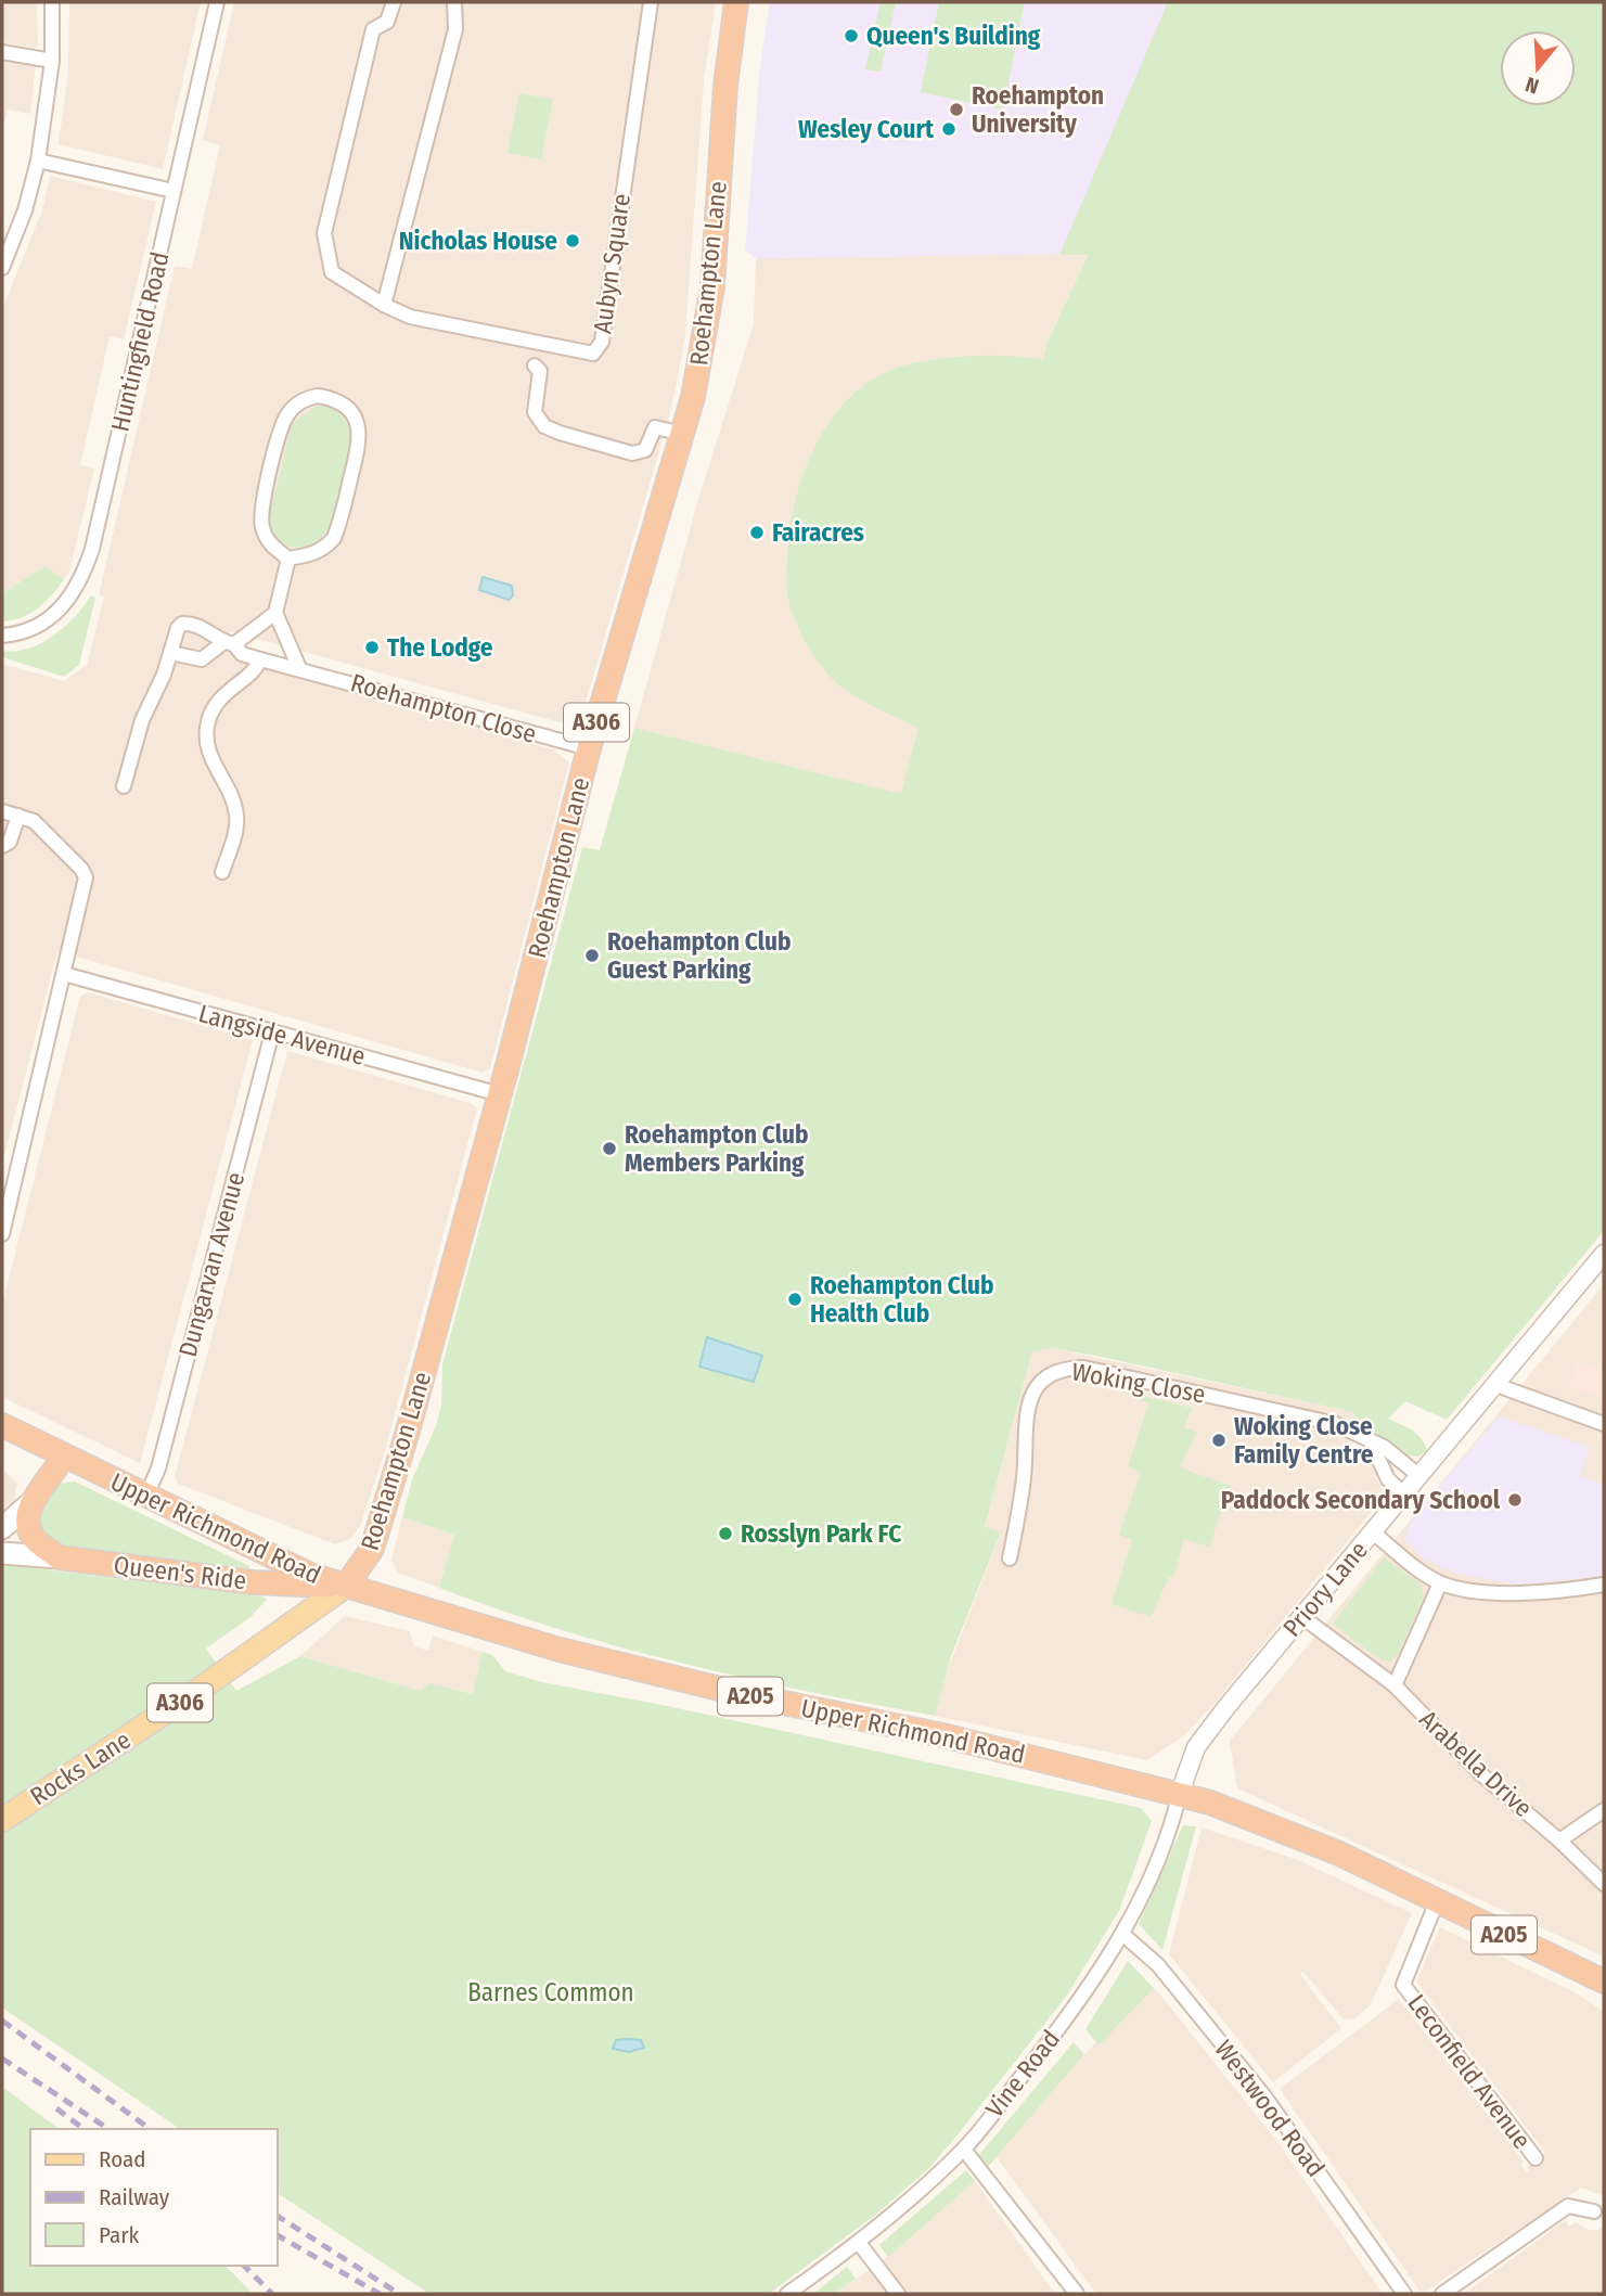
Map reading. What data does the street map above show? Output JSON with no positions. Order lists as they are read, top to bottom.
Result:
{
  "streets": {
    "highway": [
      "Roehampton Lane",
      "A306",
      "Upper Richmond Road",
      "Queen's Ride",
      "A205"
    ],
    "main road": ["Rocks Lane"],
    "street": [
      "Aubyn Square",
      "Huntingfield Road",
      "Roehampton Close",
      "Langside Avenue",
      "Dungarvan Avenue",
      "Woking Close",
      "Priory Lane",
      "Arabella Drive",
      "Leconfield Avenue",
      "Vine Road",
      "Westwood Road"
    ]
  },
  "crossings": [
    ["Roehampton Lane", "Roehampton Close"],
    ["Roehampton Lane", "Langside Avenue"],
    ["Roehampton Lane", "Upper Richmond Road"],
    ["Roehampton Lane", "Queen's Ride"],
    ["Roehampton Lane", "Rocks Lane"],
    ["Langside Avenue", "Dungarvan Avenue"],
    ["Dungarvan Avenue", "Upper Richmond Road"],
    ["Woking Close", "Priory Lane"],
    ["Upper Richmond Road", "Queen's Ride"],
    ["Upper Richmond Road", "Priory Lane"],
    ["Upper Richmond Road", "Rocks Lane"],
    ["Upper Richmond Road", "Leconfield Avenue"],
    ["Upper Richmond Road", "Vine Road"],
    ["Queen's Ride", "Rocks Lane"],
    ["Priory Lane", "Arabella Drive"],
    ["Priory Lane", "Vine Road"],
    ["Vine Road", "Westwood Road"]
  ],
  "parks": ["Barnes Common"],
  "places": [
    "Queen's Building",
    "Roehampton University",
    "Wesley Court",
    "Nicholas House",
    "Fairacres",
    "The Lodge",
    "Roehampton Club Guest Parking",
    "Roehampton Club Members Parking",
    "Roehampton Club Health Club",
    "Woking Close Family Centre",
    "Paddock Secondary School",
    "Rosslyn Park FC"
  ],
  "legend": ["Road", "Railway", "Park"],
  "north": "bottom"
}
